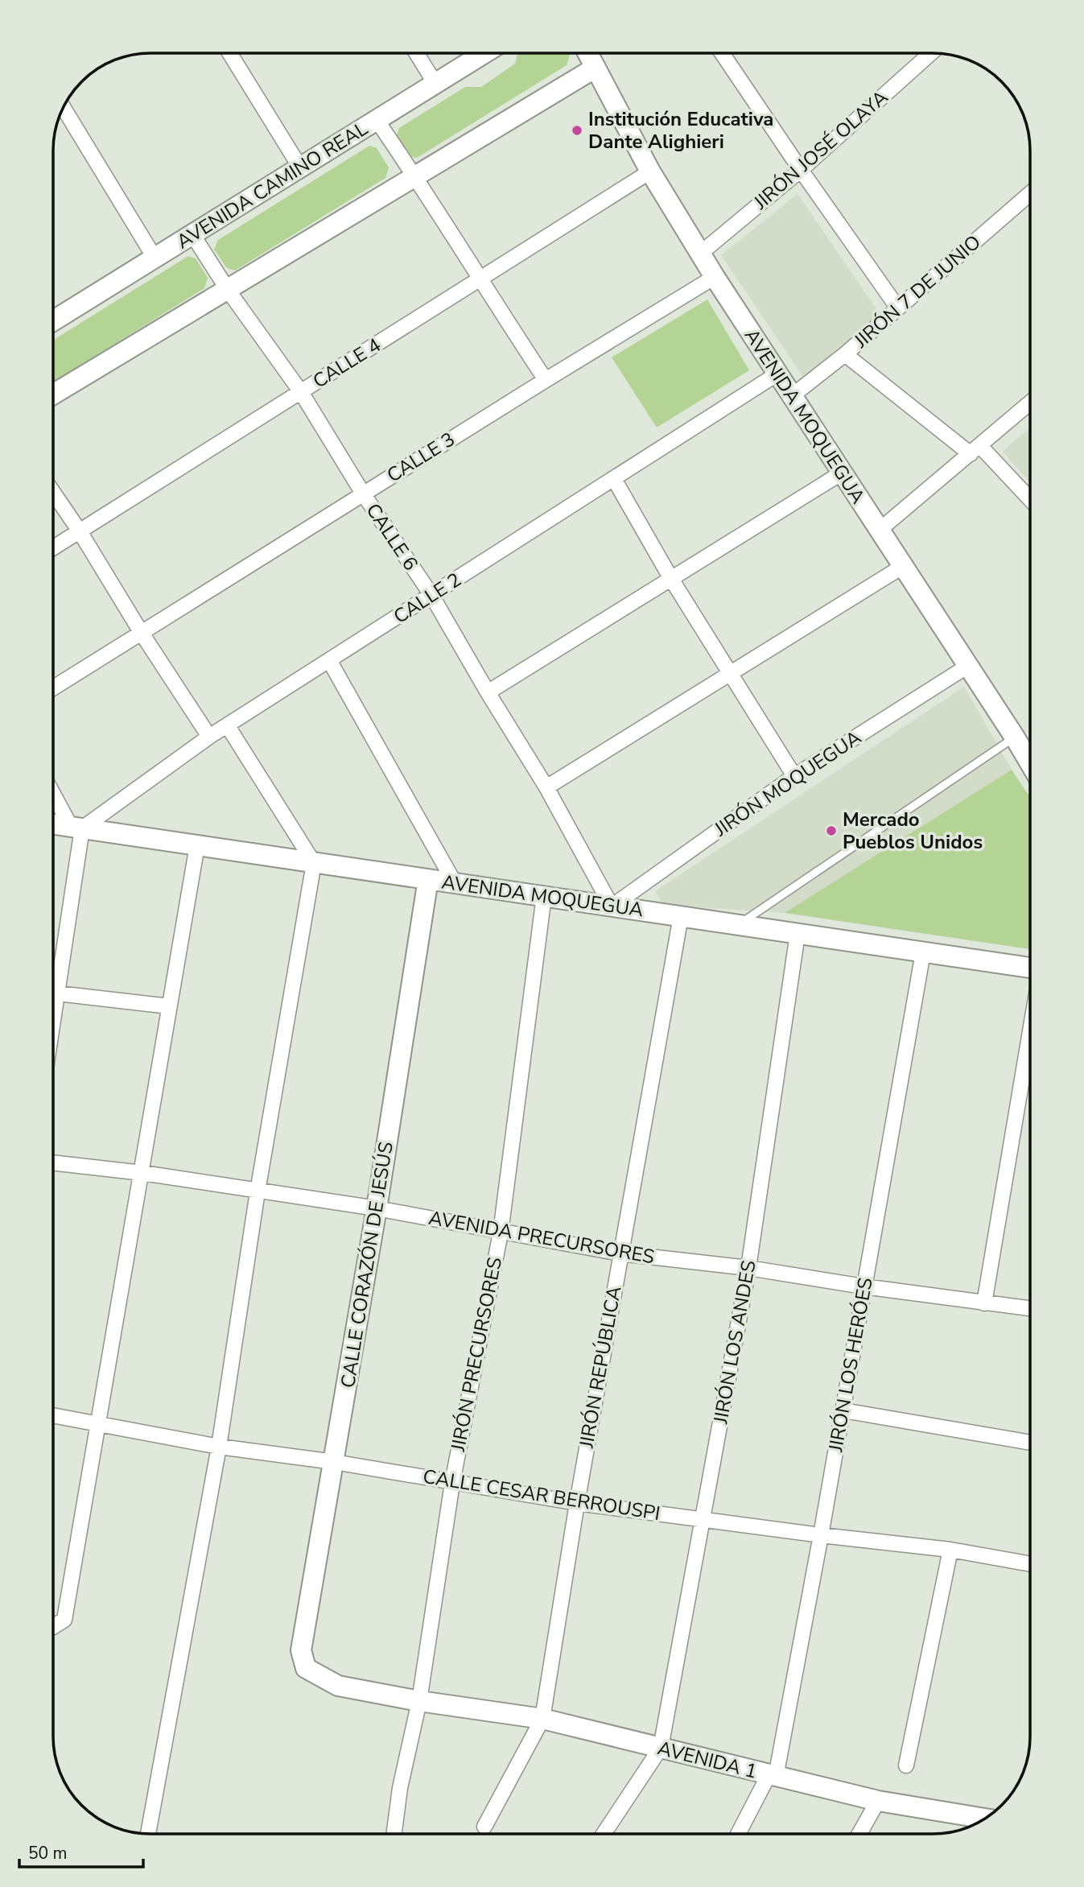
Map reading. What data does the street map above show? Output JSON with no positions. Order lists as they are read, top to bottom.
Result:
{
  "streets": {
    "street": [
      "JIRÓN JOSÉ OLAYA",
      "AVENIDA CAMINO REAL",
      "JIRÓN 7 DE JUNIO",
      "CALLE 4",
      "AVENIDA MOQUEGUA",
      "CALLE 3",
      "CALLE 6",
      "CALLE 2",
      "JIRÓN MOQUEGUA",
      "AVENIDA PRECURSORES",
      "CALLE CORAZÓN DE JESÚS",
      "JIRÓN LOS ANDES",
      "JIRÓN PRECURSORES",
      "JIRÓN LOS HERÓES",
      "JIRÓN REPÚBLICA",
      "CALLE CESAR BERROUSPI",
      "AVENIDA 1"
    ]
  },
  "crossings": [
    ["JIRÓN JOSÉ OLAYA", "AVENIDA MOQUEGUA"],
    ["AVENIDA CAMINO REAL", "CALLE 6"],
    ["JIRÓN 7 DE JUNIO", "AVENIDA MOQUEGUA"],
    ["CALLE 4", "AVENIDA MOQUEGUA"],
    ["CALLE 4", "CALLE 6"],
    ["AVENIDA MOQUEGUA", "CALLE 3"],
    ["AVENIDA MOQUEGUA", "CALLE 6"],
    ["AVENIDA MOQUEGUA", "CALLE 2"],
    ["AVENIDA MOQUEGUA", "JIRÓN MOQUEGUA"],
    ["AVENIDA MOQUEGUA", "CALLE CORAZÓN DE JESÚS"],
    ["AVENIDA MOQUEGUA", "JIRÓN LOS ANDES"],
    ["AVENIDA MOQUEGUA", "JIRÓN PRECURSORES"],
    ["AVENIDA MOQUEGUA", "JIRÓN LOS HERÓES"],
    ["AVENIDA MOQUEGUA", "JIRÓN REPÚBLICA"],
    ["CALLE 3", "CALLE 6"],
    ["CALLE 6", "CALLE 2"],
    ["CALLE 6", "JIRÓN MOQUEGUA"],
    ["AVENIDA PRECURSORES", "CALLE CORAZÓN DE JESÚS"],
    ["AVENIDA PRECURSORES", "JIRÓN LOS ANDES"],
    ["AVENIDA PRECURSORES", "JIRÓN PRECURSORES"],
    ["AVENIDA PRECURSORES", "JIRÓN LOS HERÓES"],
    ["AVENIDA PRECURSORES", "JIRÓN REPÚBLICA"],
    ["CALLE CORAZÓN DE JESÚS", "CALLE CESAR BERROUSPI"],
    ["CALLE CORAZÓN DE JESÚS", "AVENIDA 1"],
    ["JIRÓN LOS ANDES", "CALLE CESAR BERROUSPI"],
    ["JIRÓN LOS ANDES", "AVENIDA 1"],
    ["JIRÓN PRECURSORES", "CALLE CESAR BERROUSPI"],
    ["JIRÓN PRECURSORES", "AVENIDA 1"],
    ["JIRÓN LOS HERÓES", "CALLE CESAR BERROUSPI"],
    ["JIRÓN LOS HERÓES", "AVENIDA 1"],
    ["JIRÓN REPÚBLICA", "CALLE CESAR BERROUSPI"],
    ["JIRÓN REPÚBLICA", "AVENIDA 1"]
  ],
  "places": ["Institución Educativa Dante Alighieri", "Mercado Pueblos Unidos"],
  "scale_bar": "50 m"
}
